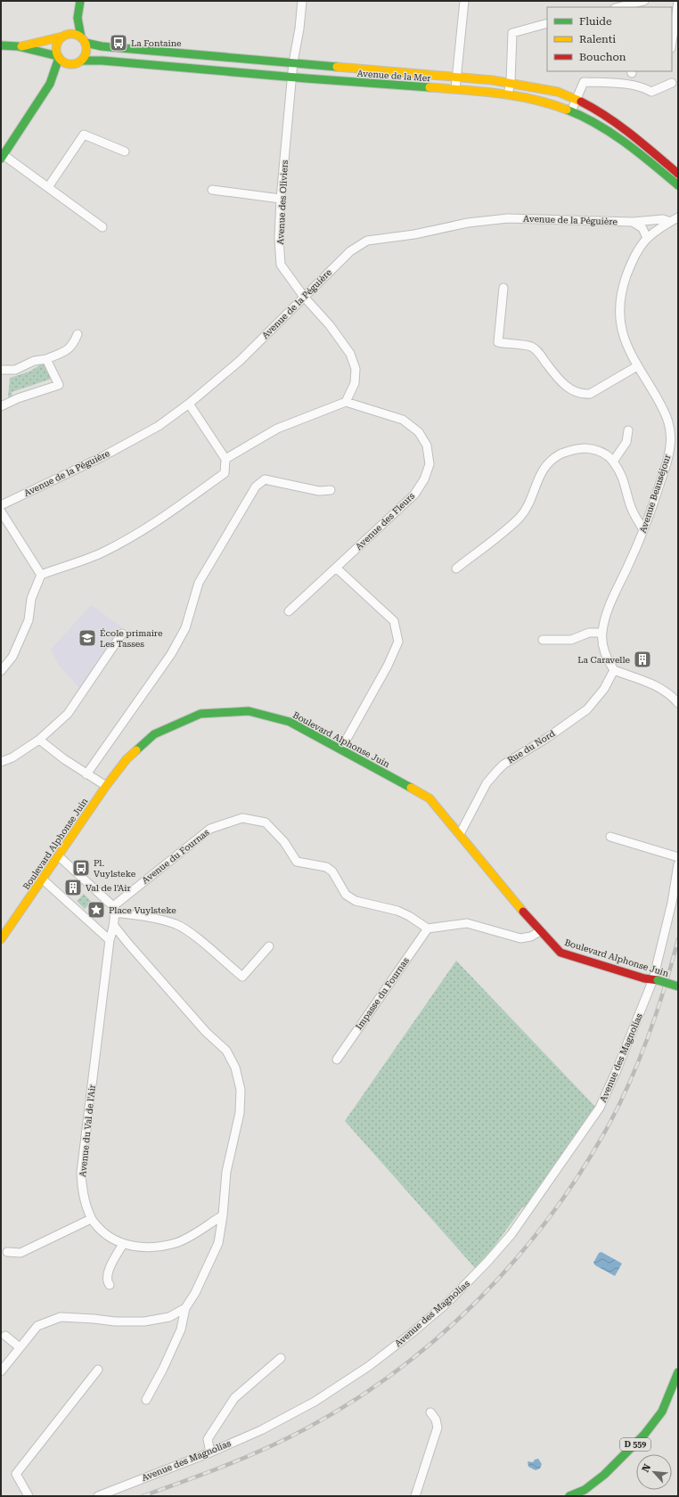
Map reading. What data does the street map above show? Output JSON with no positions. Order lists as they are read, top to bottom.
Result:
{
  "streets": {
    "street": [
      "Avenue de la Mer",
      "Avenue des Oliviers",
      "Avenue de la Péguière",
      "Avenue Beauséjour",
      "Avenue des Fleurs",
      "Boulevard Alphonse Juin",
      "Rue du Nord",
      "Avenue du Fournas",
      "Impasse du Fournas",
      "Avenue des Magnolias",
      "Avenue du Val de l'Air",
      "D 559"
    ]
  },
  "crossings": [
    ["Avenue de la Mer", "Avenue des Oliviers"],
    ["Avenue des Oliviers", "Avenue de la Péguière"],
    ["Avenue des Oliviers", "Avenue des Fleurs"],
    ["Avenue de la Péguière", "Avenue Beauséjour"],
    ["Avenue Beauséjour", "Rue du Nord"],
    ["Boulevard Alphonse Juin", "Rue du Nord"],
    ["Boulevard Alphonse Juin", "Avenue des Magnolias"],
    ["Avenue du Fournas", "Impasse du Fournas"]
  ],
  "places": {
    "bus stop": ["La Fontaine", "Pl. Vuylsteke"],
    "school or university": ["École primaire Les Tasses"],
    "building": ["La Caravelle", "Val de l’Air"],
    "place": ["Place Vuylsteke"]
  },
  "legend": ["Fluide", "Ralenti", "Bouchon"],
  "north": "top left"
}
